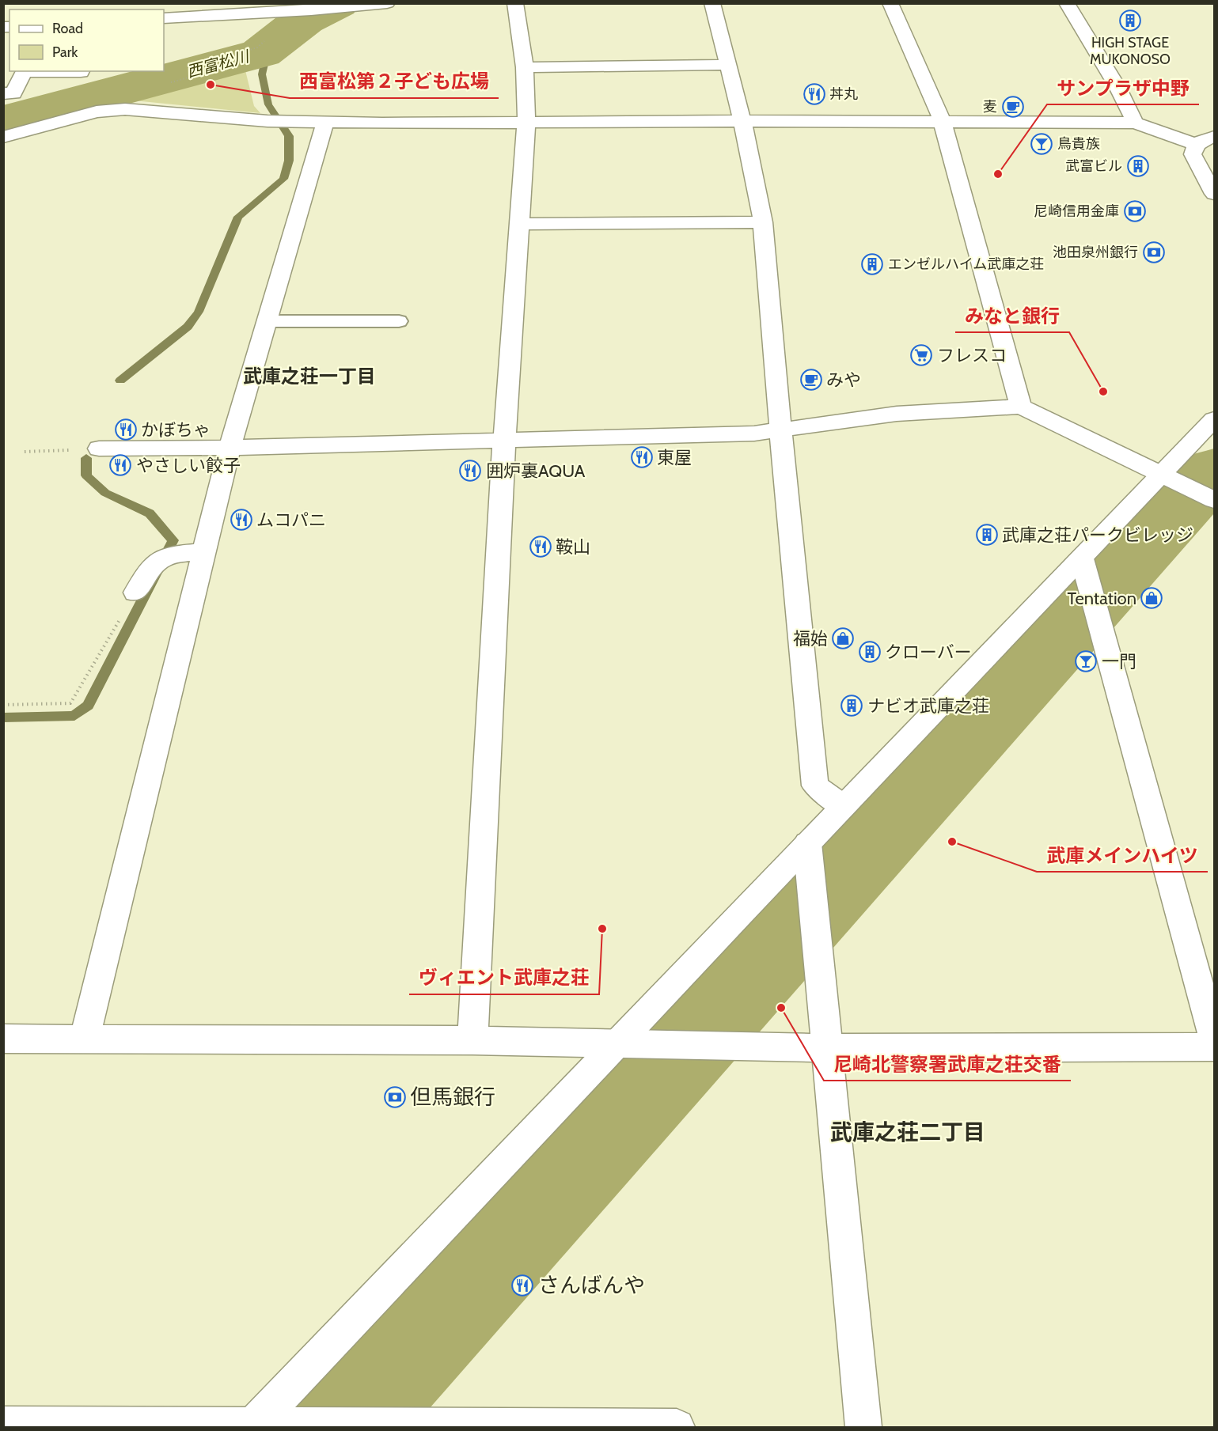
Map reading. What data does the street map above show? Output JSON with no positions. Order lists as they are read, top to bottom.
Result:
{
  "districts": ["武庫之荘一丁目", "武庫之荘二丁目"],
  "water": ["西富松川"],
  "places": {
    "building": [
      "HIGH STAGE MUKONOSO",
      "武富ビル",
      "エンゼルハイム武庫之荘",
      "武庫之荘パークビレッジ",
      "クローバー",
      "ナビオ武庫之荘"
    ],
    "other": [
      "西富松第２子ども広場",
      "サンプラザ中野",
      "みなと銀行",
      "武庫メインハイツ",
      "ヴィエント武庫之荘",
      "尼崎北警察署武庫之荘交番"
    ],
    "restaurant": [
      "丼丸",
      "かぼちゃ",
      "東屋",
      "やさしい餃子",
      "囲炉裏AQUA",
      "ムコパニ",
      "鞍山",
      "さんばんや"
    ],
    "cafe": ["麦", "みや"],
    "bar": ["鳥貴族", "一門"],
    "bank": ["尼崎信用金庫", "池田泉州銀行", "但馬銀行"],
    "supermarket": ["フレスコ"],
    "shop": ["Tentation", "福始"]
  },
  "legend": ["Road", "Park"]
}
